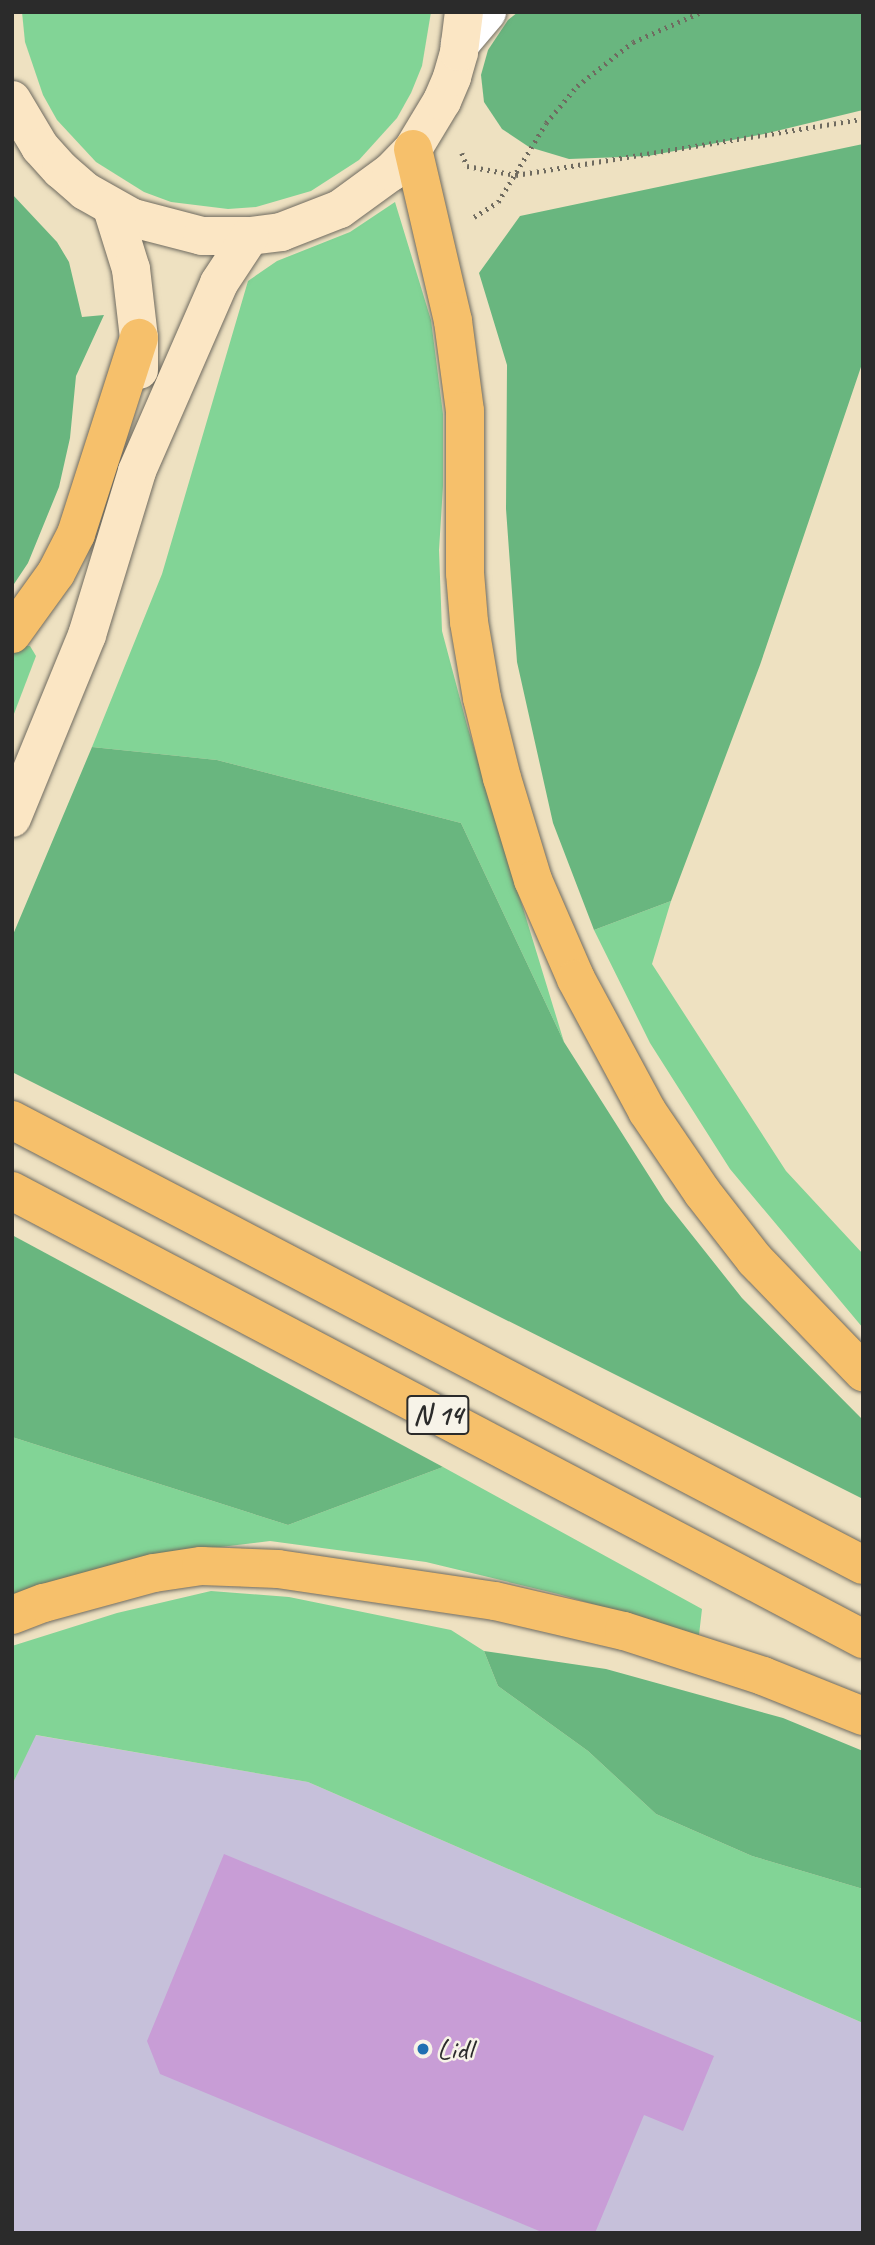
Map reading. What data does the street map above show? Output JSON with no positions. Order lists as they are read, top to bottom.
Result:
{
  "streets": {
    "highway": ["N 14"]
  },
  "places": ["Lidl"]
}
